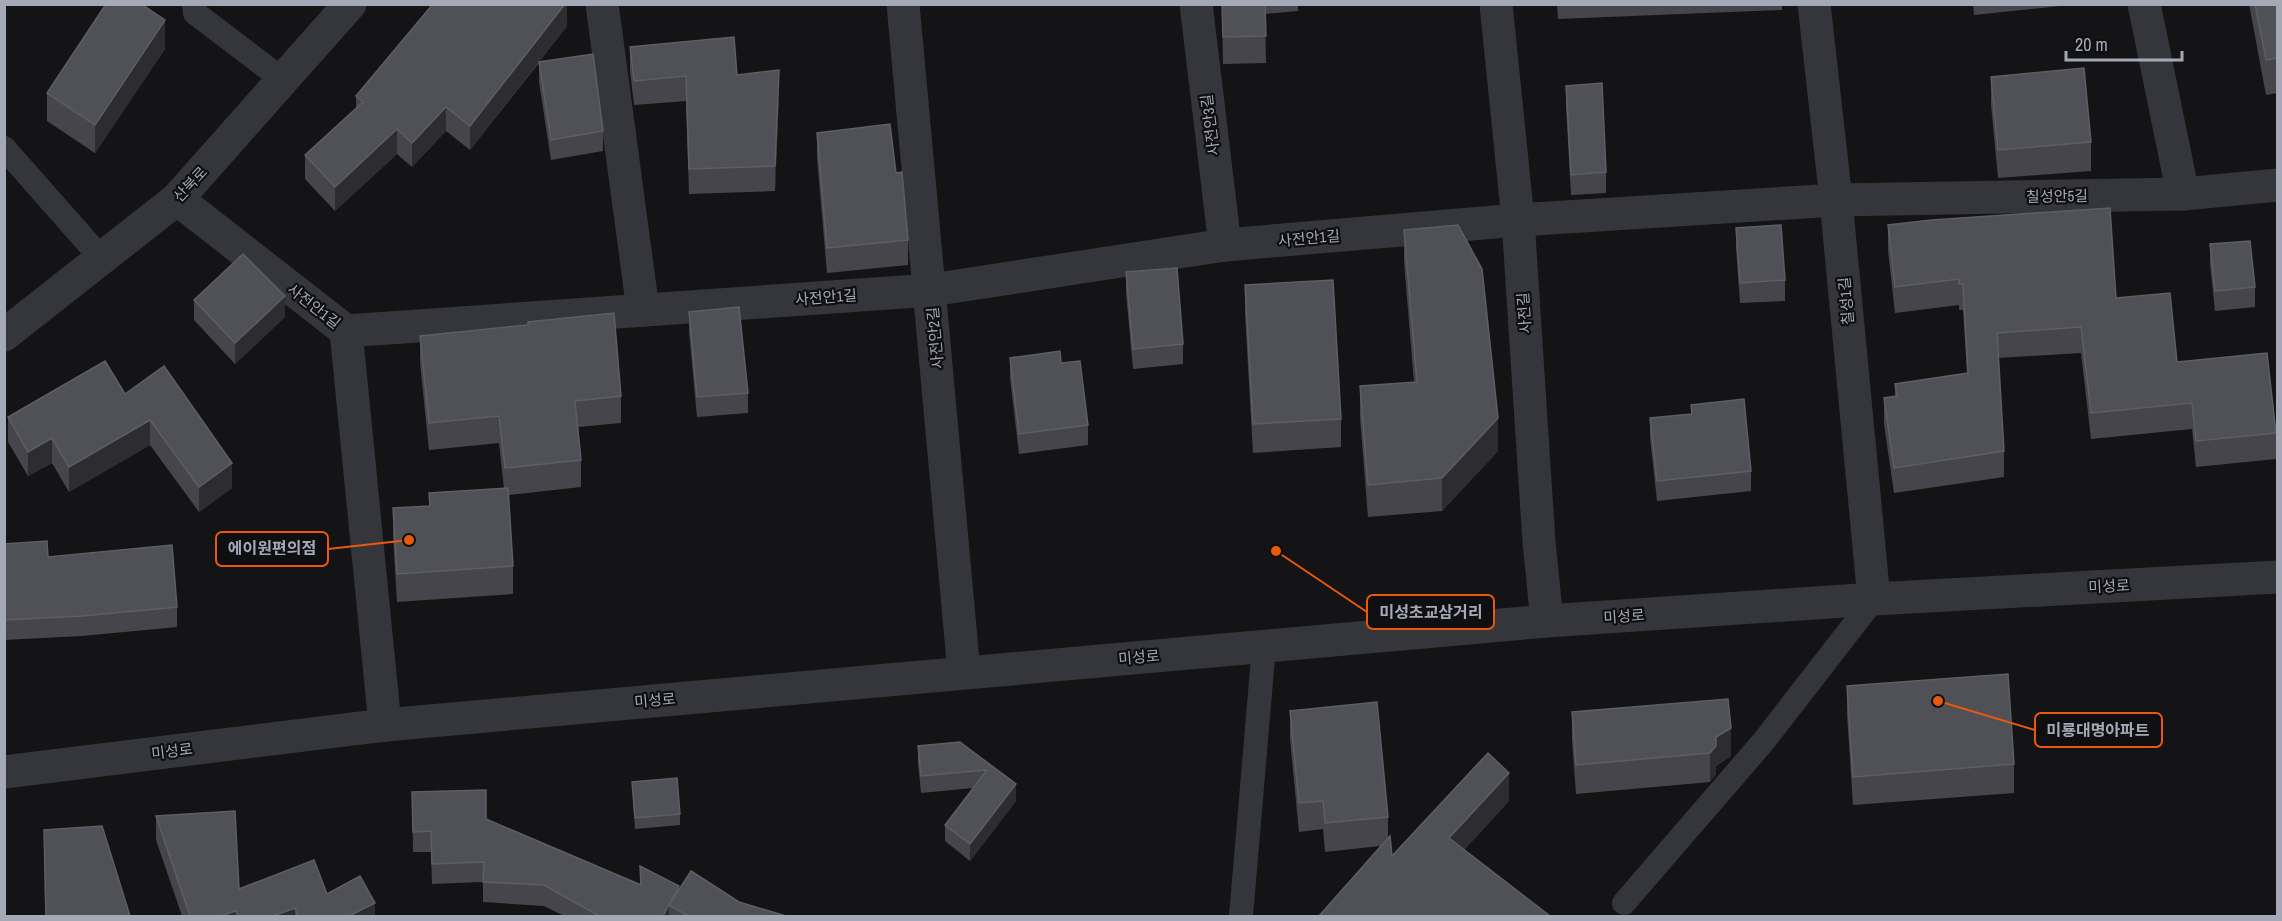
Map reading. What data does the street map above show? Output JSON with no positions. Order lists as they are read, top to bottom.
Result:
{
  "streets": {
    "street": [
      "사전안3길",
      "산북로",
      "칠성안5길",
      "사전안1길",
      "칠성1길",
      "사전길",
      "사전안2길",
      "미성로"
    ]
  },
  "crossings": [
    ["사전안3길", "사전안1길"],
    ["산북로", "사전안1길"],
    ["칠성안5길", "사전안1길"],
    ["칠성안5길", "칠성1길"],
    ["칠성안5길", "사전길"],
    ["사전안1길", "사전길"],
    ["사전안1길", "사전안2길"],
    ["칠성1길", "미성로"],
    ["사전길", "미성로"],
    ["사전안2길", "미성로"]
  ],
  "places": ["에이원편의점", "미성초교삼거리", "미룡대명아파트"],
  "scale_bar": "20 m"
}
